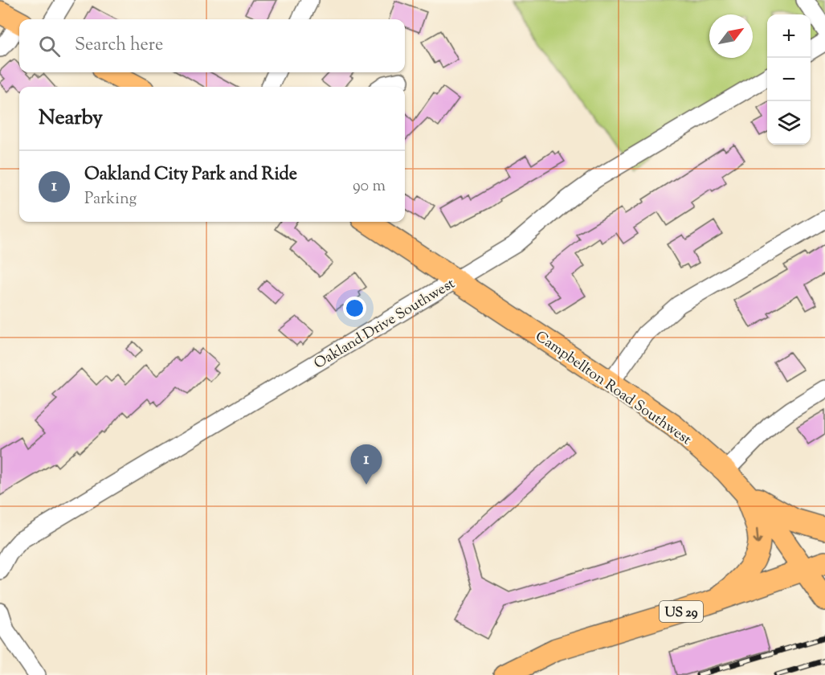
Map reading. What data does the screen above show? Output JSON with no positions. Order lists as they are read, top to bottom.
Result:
{
  "streets": {
    "main road": ["Campbellton Road Southwest", "US 29"],
    "street": ["Oakland Drive Southwest"]
  },
  "crossings": [
    ["Oakland Drive Southwest", "Campbellton Road Southwest"],
    ["Campbellton Road Southwest", "US 29"]
  ],
  "north": "top right",
  "page": {
    "map_buttons": ["+", "−"],
    "search": "Search here",
    "heading": "Nearby",
    "list": [
      {
        "mark": "1",
        "name": "Oakland City Park and Ride",
        "note": "Parking",
        "value": "90 m"
      }
    ],
    "pins": "1"
  }
}
